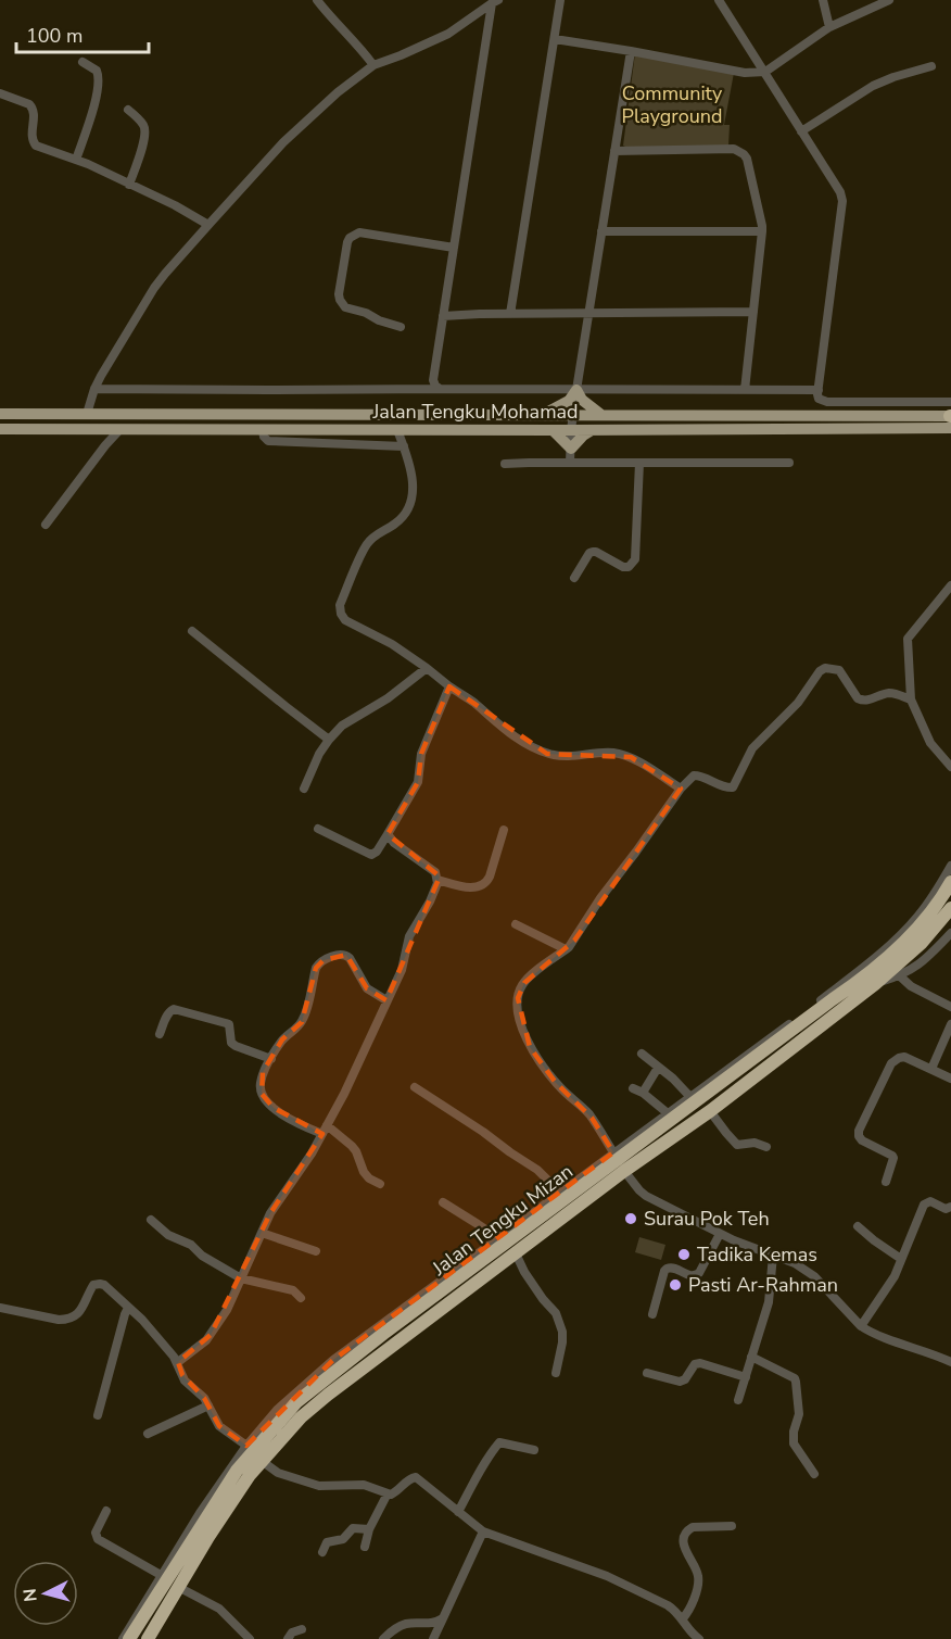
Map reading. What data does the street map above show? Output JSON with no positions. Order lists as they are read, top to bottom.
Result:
{
  "streets": {
    "highway": ["Jalan Tengku Mizan"],
    "main road": ["Jalan Tengku Mohamad"]
  },
  "parks": ["Community Playground"],
  "places": ["Surau Pok Teh", "Tadika Kemas", "Pasti Ar-Rahman"],
  "scale_bar": "100 m",
  "north": "left"
}
